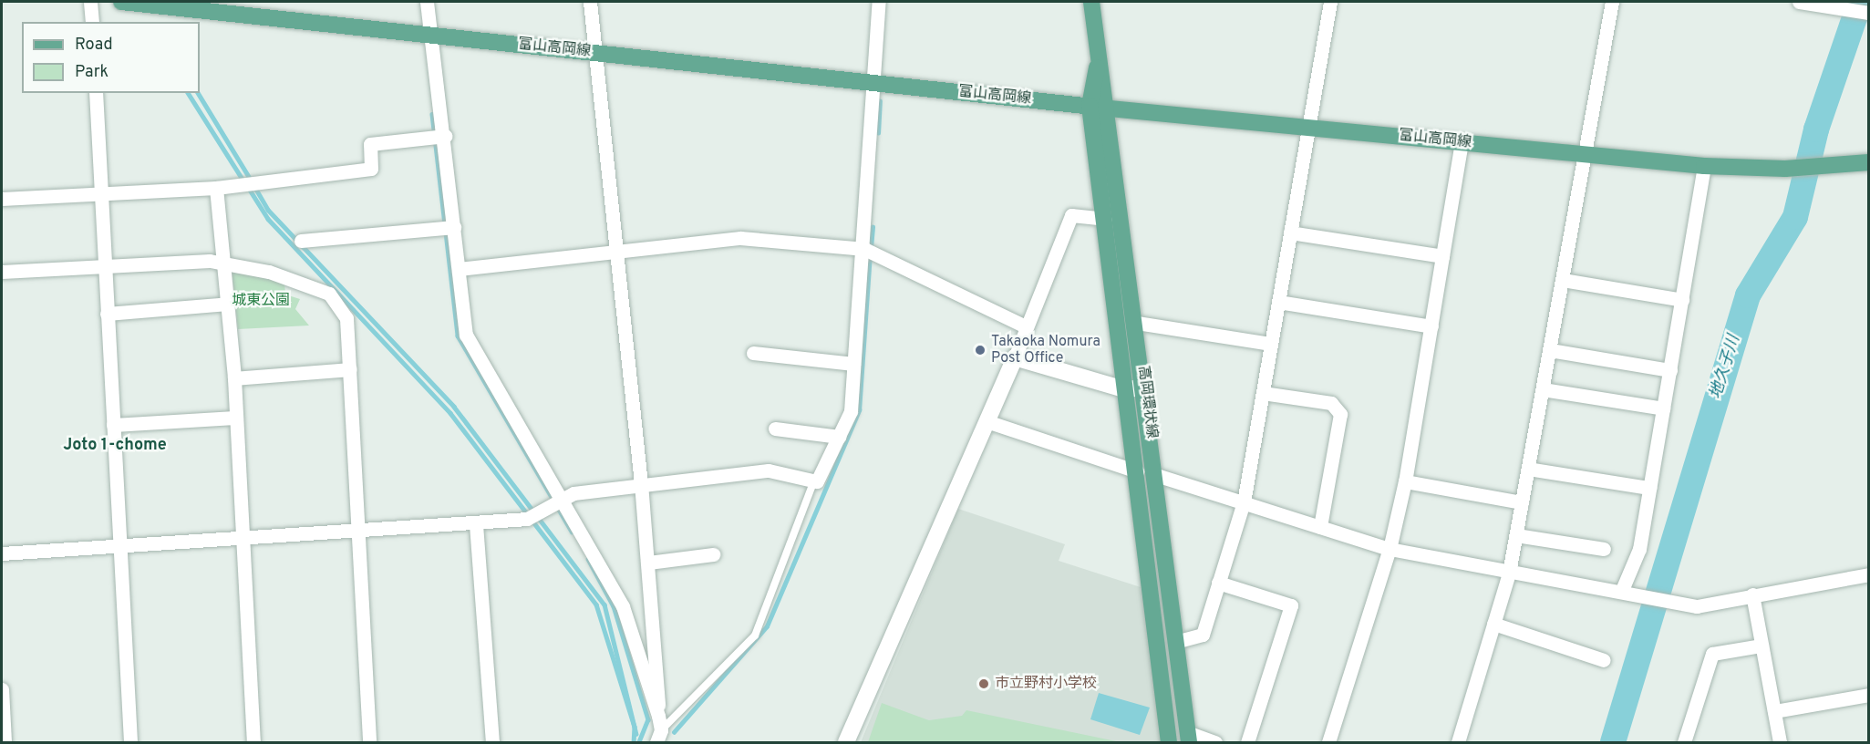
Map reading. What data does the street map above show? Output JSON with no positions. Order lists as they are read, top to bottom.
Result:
{
  "streets": {
    "main road": ["富山高岡線", "高岡環状線"]
  },
  "crossings": [
    ["富山高岡線", "高岡環状線"]
  ],
  "districts": ["Joto 1-chome"],
  "water": ["地久子川"],
  "parks": ["城東公園"],
  "places": ["Takaoka Nomura Post Office", "市立野村小学校"],
  "legend": ["Road", "Park"]
}
